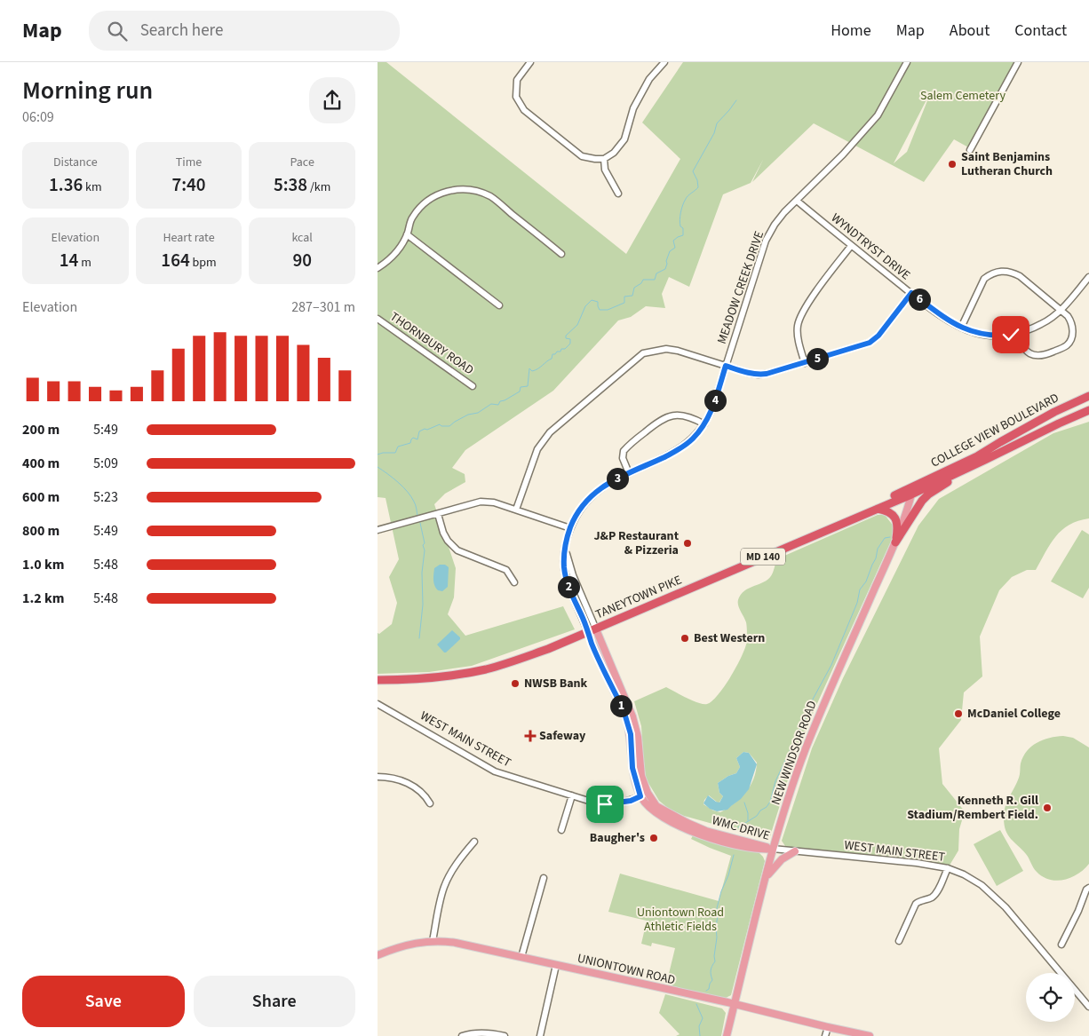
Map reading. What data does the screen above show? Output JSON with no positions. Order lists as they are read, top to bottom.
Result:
{
  "streets": {
    "highway": ["COLLEGE VIEW BOULEVARD", "MD 140", "TANEYTOWN PIKE"],
    "main road": ["NEW WINDSOR ROAD", "WMC DRIVE", "UNIONTOWN ROAD"],
    "street": [
      "WYNDTRYST DRIVE",
      "MEADOW CREEK DRIVE",
      "THORNBURY ROAD",
      "WEST MAIN STREET"
    ]
  },
  "crossings": [
    ["WYNDTRYST DRIVE", "MEADOW CREEK DRIVE"],
    ["MEADOW CREEK DRIVE", "TANEYTOWN PIKE"],
    ["MEADOW CREEK DRIVE", "WMC DRIVE"],
    ["COLLEGE VIEW BOULEVARD", "TANEYTOWN PIKE"],
    ["COLLEGE VIEW BOULEVARD", "NEW WINDSOR ROAD"],
    ["TANEYTOWN PIKE", "NEW WINDSOR ROAD"],
    ["TANEYTOWN PIKE", "WMC DRIVE"],
    ["WEST MAIN STREET", "NEW WINDSOR ROAD"],
    ["WEST MAIN STREET", "WMC DRIVE"],
    ["NEW WINDSOR ROAD", "WMC DRIVE"],
    ["NEW WINDSOR ROAD", "UNIONTOWN ROAD"]
  ],
  "parks": ["Salem Cemetery", "Uniontown Road Athletic Fields"],
  "places": {
    "other": [
      "Saint Benjamins Lutheran Church",
      "J&P Restaurant & Pizzeria",
      "Best Western",
      "NWSB Bank",
      "McDaniel College",
      "Kenneth R. Gill Stadium/Rembert Field.",
      "Baugher's"
    ],
    "health": ["Safeway"]
  },
  "page": {
    "header": "Map",
    "search": "Search here",
    "nav": [
      "Home",
      "Map",
      "About",
      "Contact"
    ],
    "heading": ["Morning run", "06:09"],
    "stats": [
      ["Distance", "1.36 km"],
      ["Time", "7:40"],
      ["Pace", "5:38 /km"],
      ["Elevation", "14 m"],
      ["Heart rate", "164 bpm"],
      ["kcal", "90"]
    ],
    "chart": ["Elevation", "287–301 m"],
    "pins": [
      "6",
      "5",
      "4",
      "3",
      "2",
      "1"
    ],
    "list": [
      {
        "name": "200 m",
        "note": "5:49"
      },
      {
        "name": "400 m",
        "note": "5:09"
      },
      {
        "name": "600 m",
        "note": "5:23"
      },
      {
        "name": "800 m",
        "note": "5:49"
      },
      {
        "name": "1.0 km",
        "note": "5:48"
      },
      {
        "name": "1.2 km",
        "note": "5:48"
      }
    ],
    "buttons": ["Save", "Share"]
  }
}
